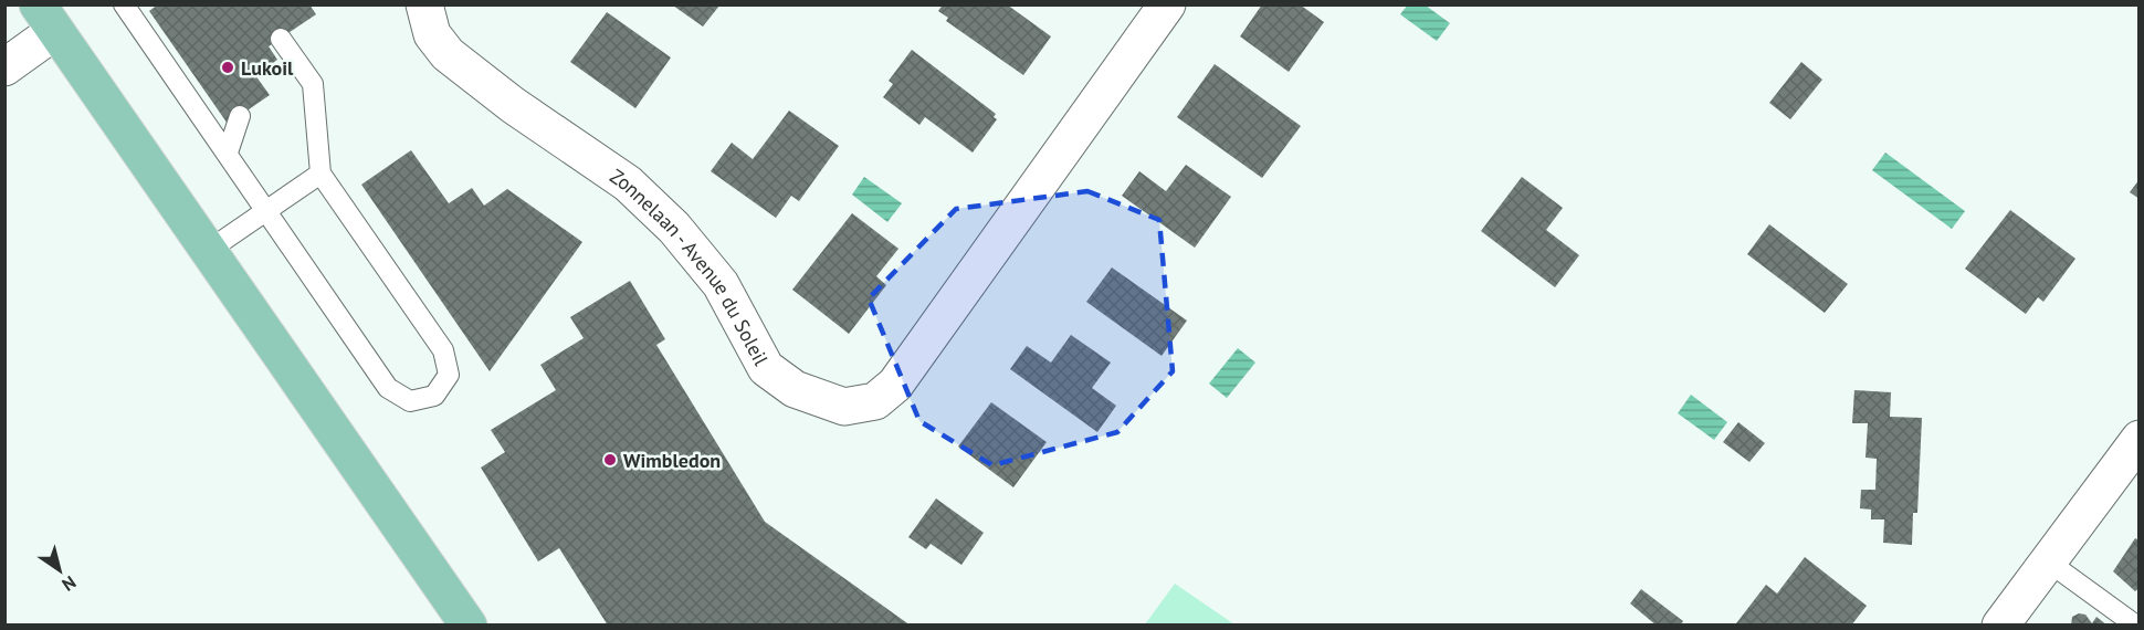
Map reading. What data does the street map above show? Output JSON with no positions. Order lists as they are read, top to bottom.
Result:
{
  "streets": {
    "street": ["Zonnelaan - Avenue du Soleil"]
  },
  "places": ["Lukoil", "Wimbledon"],
  "north": "bottom right"
}
